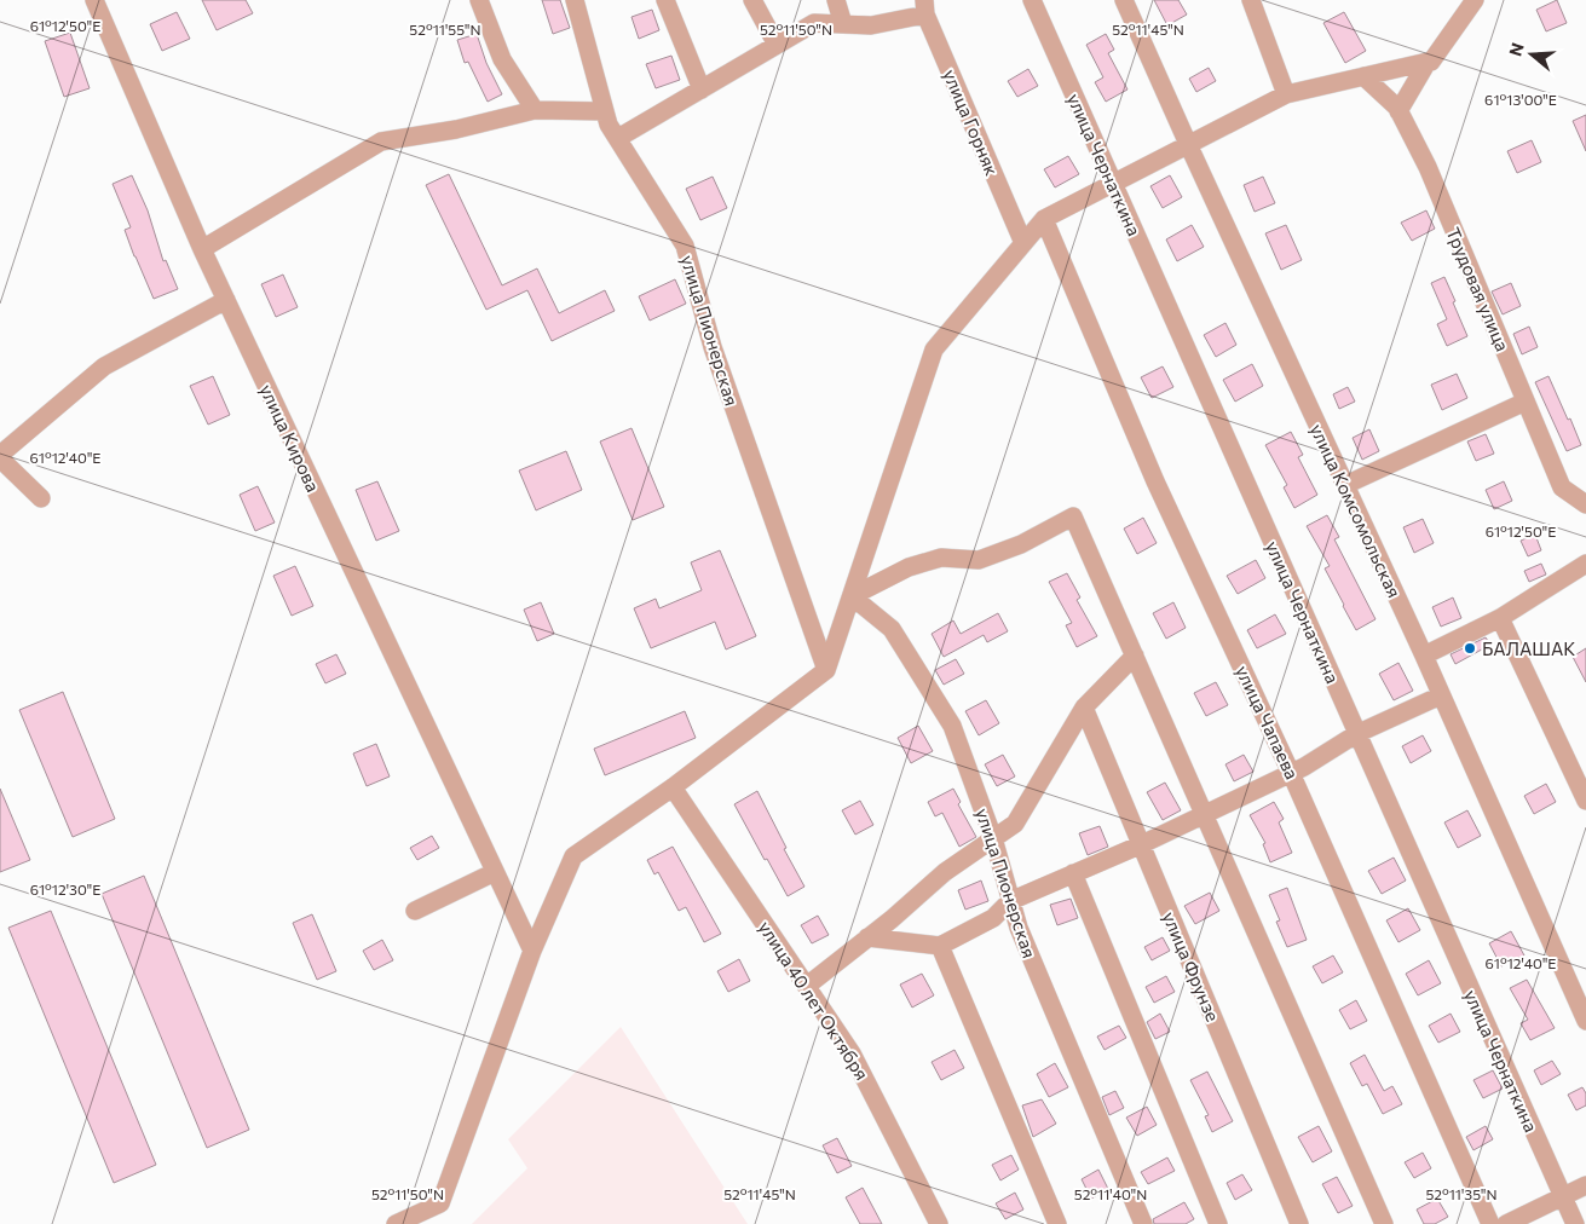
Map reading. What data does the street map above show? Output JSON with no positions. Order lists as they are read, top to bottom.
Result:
{
  "streets": {
    "street": [
      "улица Горняк",
      "улица Чернаткина",
      "Трудовая улица",
      "улица Пионерская",
      "улица Кирова",
      "улица Комсомольская",
      "улица Чапаева",
      "улица Фрунзе",
      "улица 40 лет Октября"
    ]
  },
  "places": ["БАЛАШАК"],
  "north": "left",
  "coordinates": [
    "61°12'50\"E",
    "52°11'55\"N",
    "52°11'50\"N",
    "52°11'45\"N",
    "61°13'00\"E",
    "61°12'40\"E",
    "61°12'30\"E",
    "52°11'40\"N",
    "52°11'35\"N"
  ]
}
